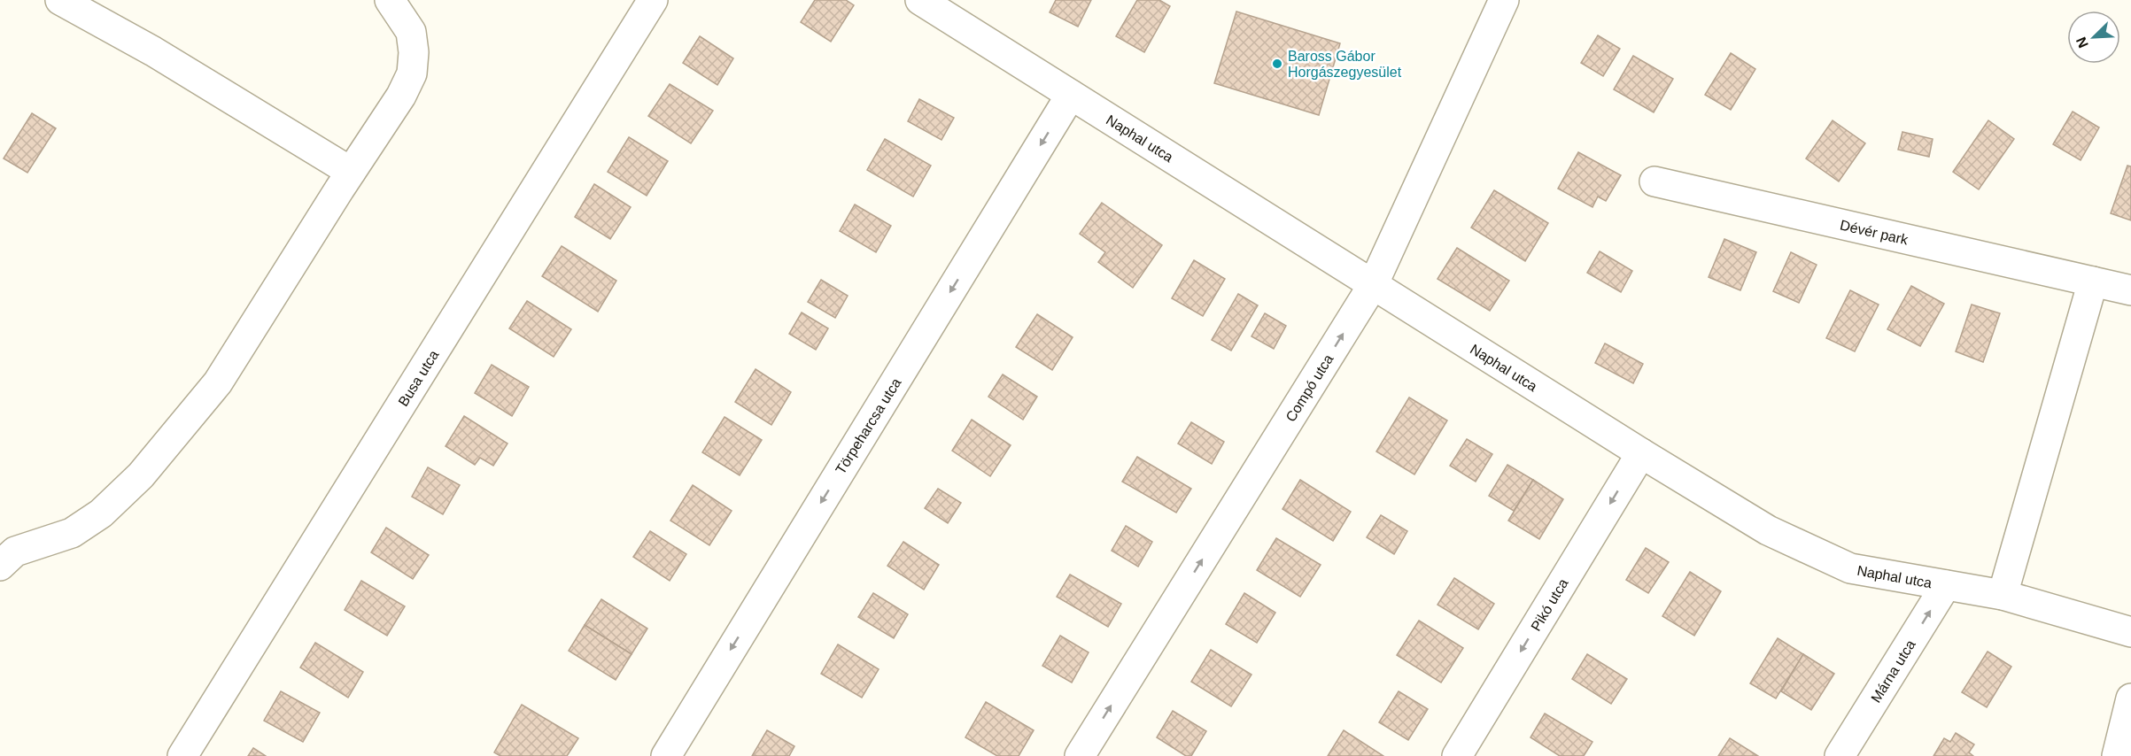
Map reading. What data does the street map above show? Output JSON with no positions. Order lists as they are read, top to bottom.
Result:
{
  "streets": {
    "street": [
      "Naphal utca",
      "Dévér park",
      "Busa utca",
      "Compó utca",
      "Törpeharcsa utca",
      "Pikó utca",
      "Márna utca"
    ]
  },
  "crossings": [
    ["Naphal utca", "Compó utca"],
    ["Naphal utca", "Törpeharcsa utca"],
    ["Naphal utca", "Pikó utca"],
    ["Naphal utca", "Márna utca"]
  ],
  "one_way": [
    "Compó utca",
    "Törpeharcsa utca",
    "Pikó utca",
    "Márna utca"
  ],
  "places": ["Baross Gábor Horgászegyesület"],
  "north": "bottom left"
}
